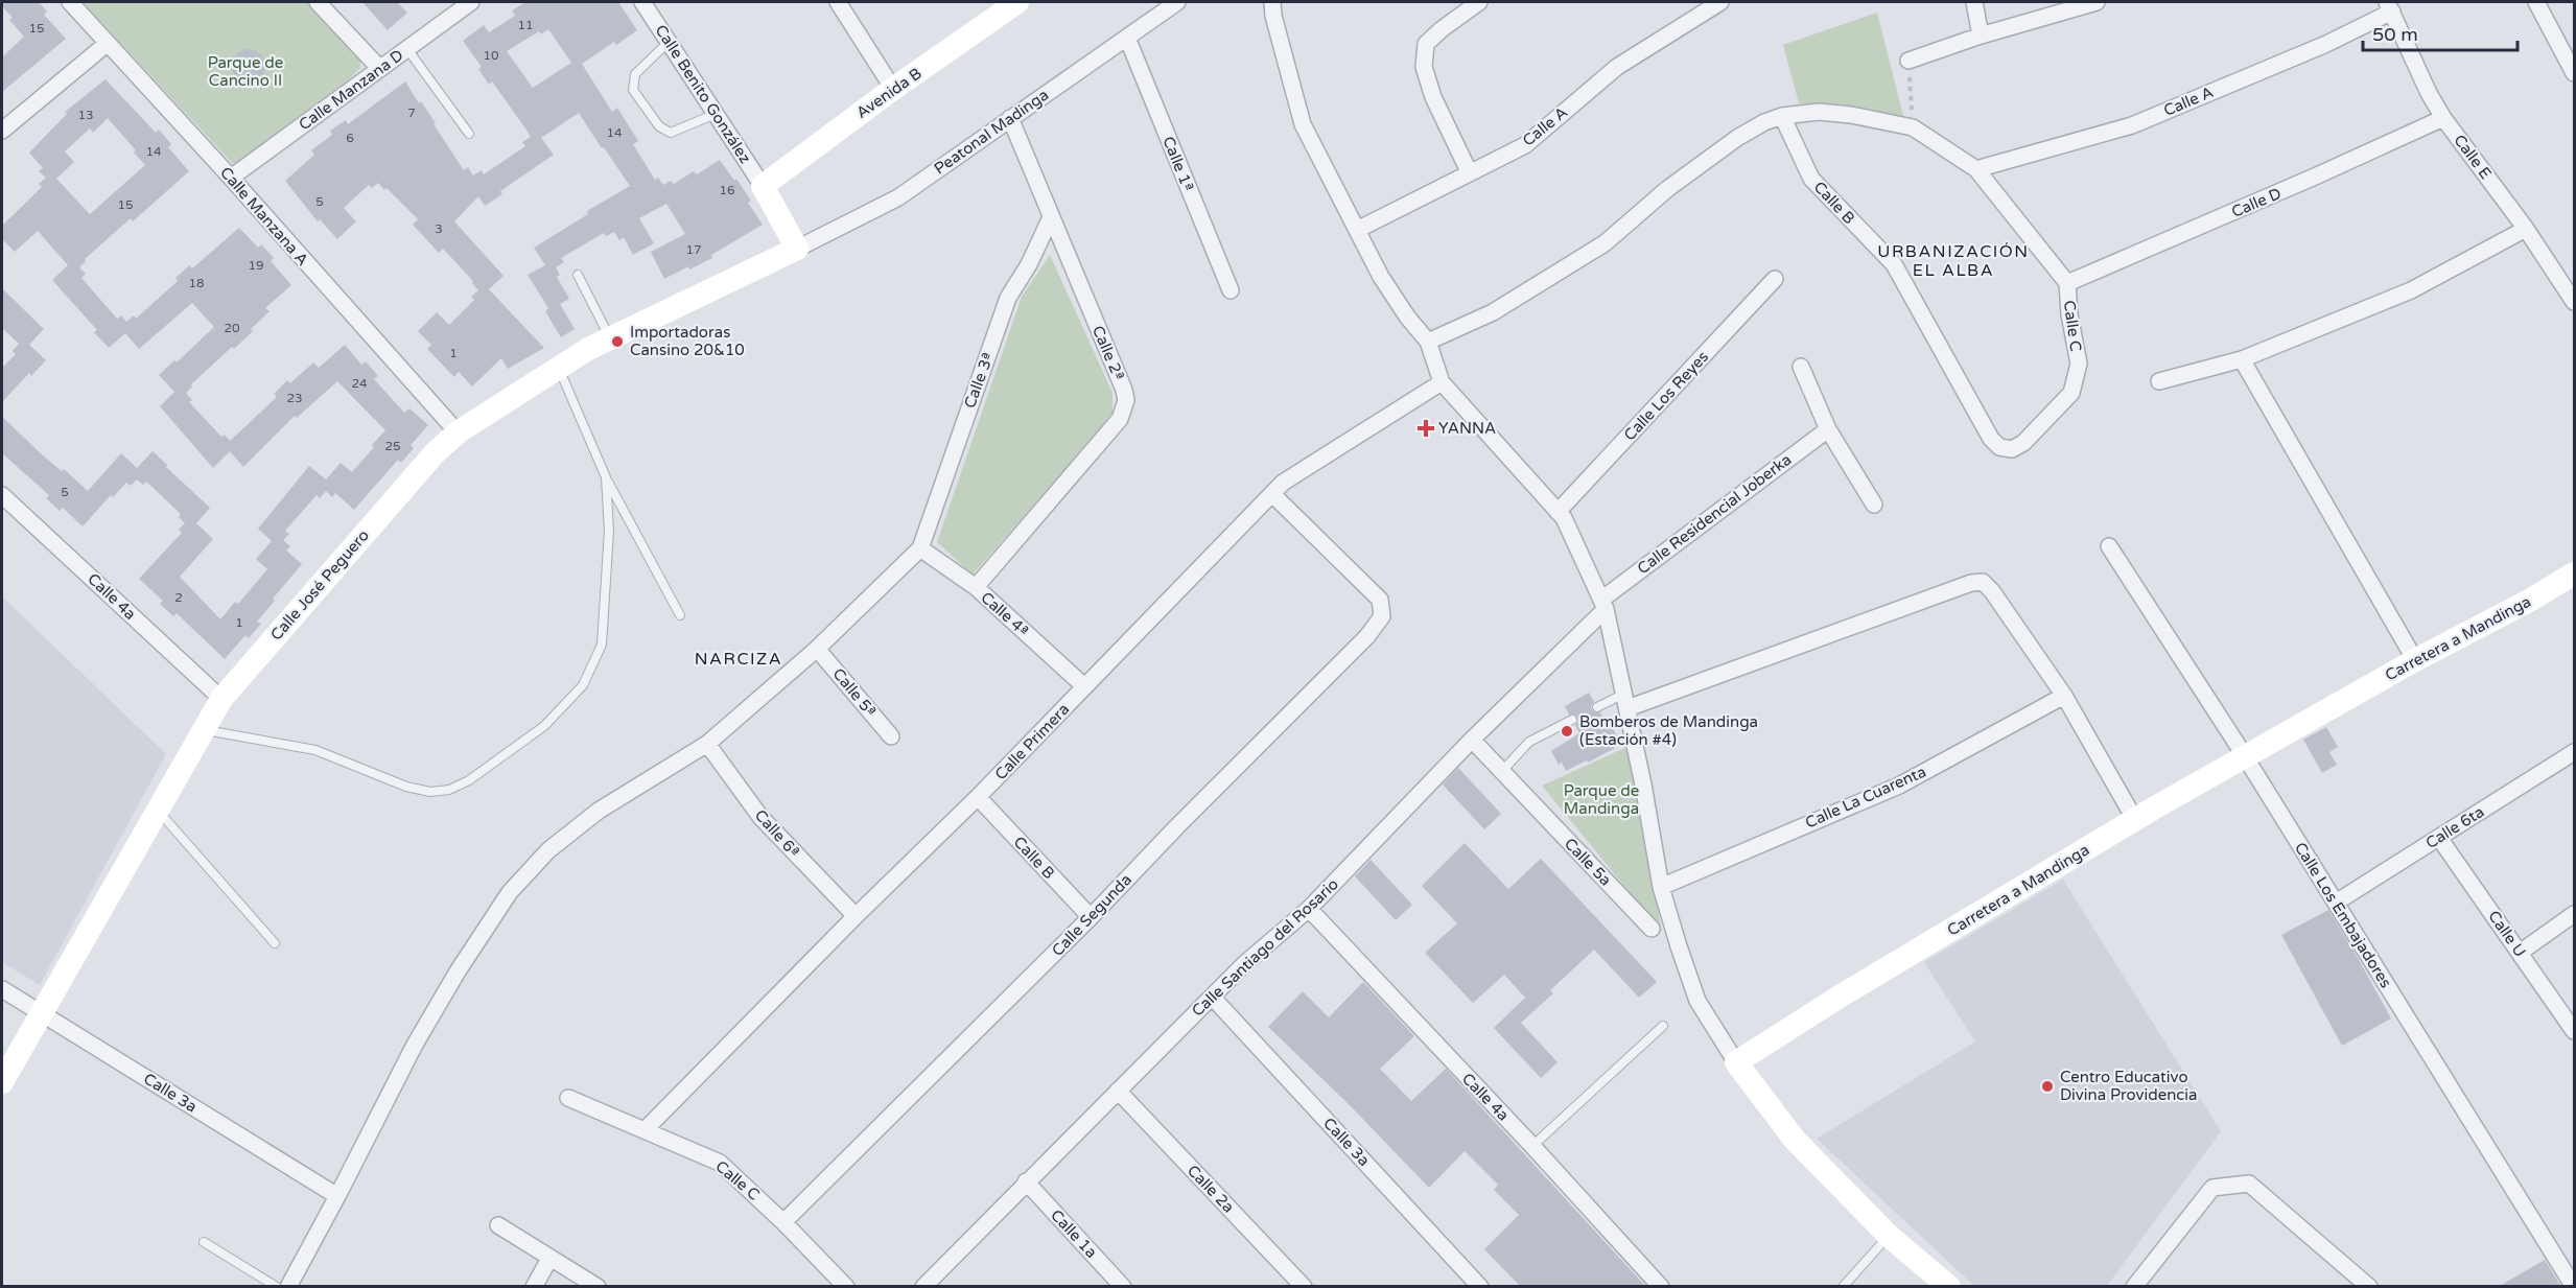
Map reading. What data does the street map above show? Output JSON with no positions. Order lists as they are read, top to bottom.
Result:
{
  "streets": {
    "main road": ["Avenida B", "Calle José Peguero", "Carretera a Mandinga"],
    "street": [
      "Calle Manzana D",
      "Calle Benito González",
      "Calle A",
      "Peatonal Madinga",
      "Calle E",
      "Calle 1ª",
      "Calle B",
      "Calle D",
      "Calle Manzana A",
      "Calle C",
      "Calle 2ª",
      "Calle 3ª",
      "Calle Los Reyes",
      "Calle Residencial Joberka",
      "Calle 4a",
      "Calle 4ª",
      "Calle 5ª",
      "Calle Primera",
      "Calle La Cuarenta",
      "Calle 6ta",
      "Calle 6ª",
      "Calle 5a",
      "Calle Segunda",
      "Calle Los Embajadores",
      "Calle U",
      "Calle Santiago del Rosario",
      "Calle 3a",
      "Calle 2a",
      "Calle 1a"
    ]
  },
  "crossings": [
    ["Calle Manzana D", "Calle Manzana A"],
    ["Avenida B", "Calle Benito González"],
    ["Calle A", "Calle E"],
    ["Calle A", "Calle C"],
    ["Peatonal Madinga", "Calle 1ª"],
    ["Peatonal Madinga", "Calle 2ª"],
    ["Peatonal Madinga", "Calle José Peguero"],
    ["Calle E", "Calle D"],
    ["Calle B", "Calle C"],
    ["Calle B", "Calle Primera"],
    ["Calle B", "Calle Segunda"],
    ["Calle D", "Calle C"],
    ["Calle Manzana A", "Calle José Peguero"],
    ["Calle C", "Calle Primera"],
    ["Calle C", "Calle Segunda"],
    ["Calle 2ª", "Calle 3ª"],
    ["Calle 2ª", "Calle 4ª"],
    ["Calle 3ª", "Calle 4ª"],
    ["Calle Residencial Joberka", "Calle Santiago del Rosario"],
    ["Calle José Peguero", "Calle 4a"],
    ["Calle José Peguero", "Calle 3a"],
    ["Calle 4a", "Calle Santiago del Rosario"],
    ["Calle 4ª", "Calle Primera"],
    ["Carretera a Mandinga", "Calle Los Embajadores"],
    ["Calle Primera", "Calle 6ª"],
    ["Calle Primera", "Calle Segunda"],
    ["Calle 6ta", "Calle Los Embajadores"],
    ["Calle 6ta", "Calle U"],
    ["Calle 5a", "Calle Santiago del Rosario"],
    ["Calle Santiago del Rosario", "Calle 3a"],
    ["Calle Santiago del Rosario", "Calle 2a"],
    ["Calle Santiago del Rosario", "Calle 1a"]
  ],
  "districts": ["URBANIZACIÓN EL ALBA", "NARCIZA"],
  "parks": ["Parque de Cancino II", "Parque de Mandinga"],
  "places": {
    "other": ["Importadoras Cansino 20&10", "Bomberos de Mandinga (Estación #4)", "Centro Educativo Divina Providencia"],
    "health": ["YANNA"]
  },
  "house_numbers": [
    "11",
    "15",
    "10",
    "7",
    "13",
    "14",
    "6",
    "14",
    "16",
    "5",
    "15",
    "3",
    "17",
    "19",
    "18",
    "20",
    "1",
    "24",
    "23",
    "25",
    "5",
    "2",
    "1"
  ],
  "scale_bar": "50 m"
}
